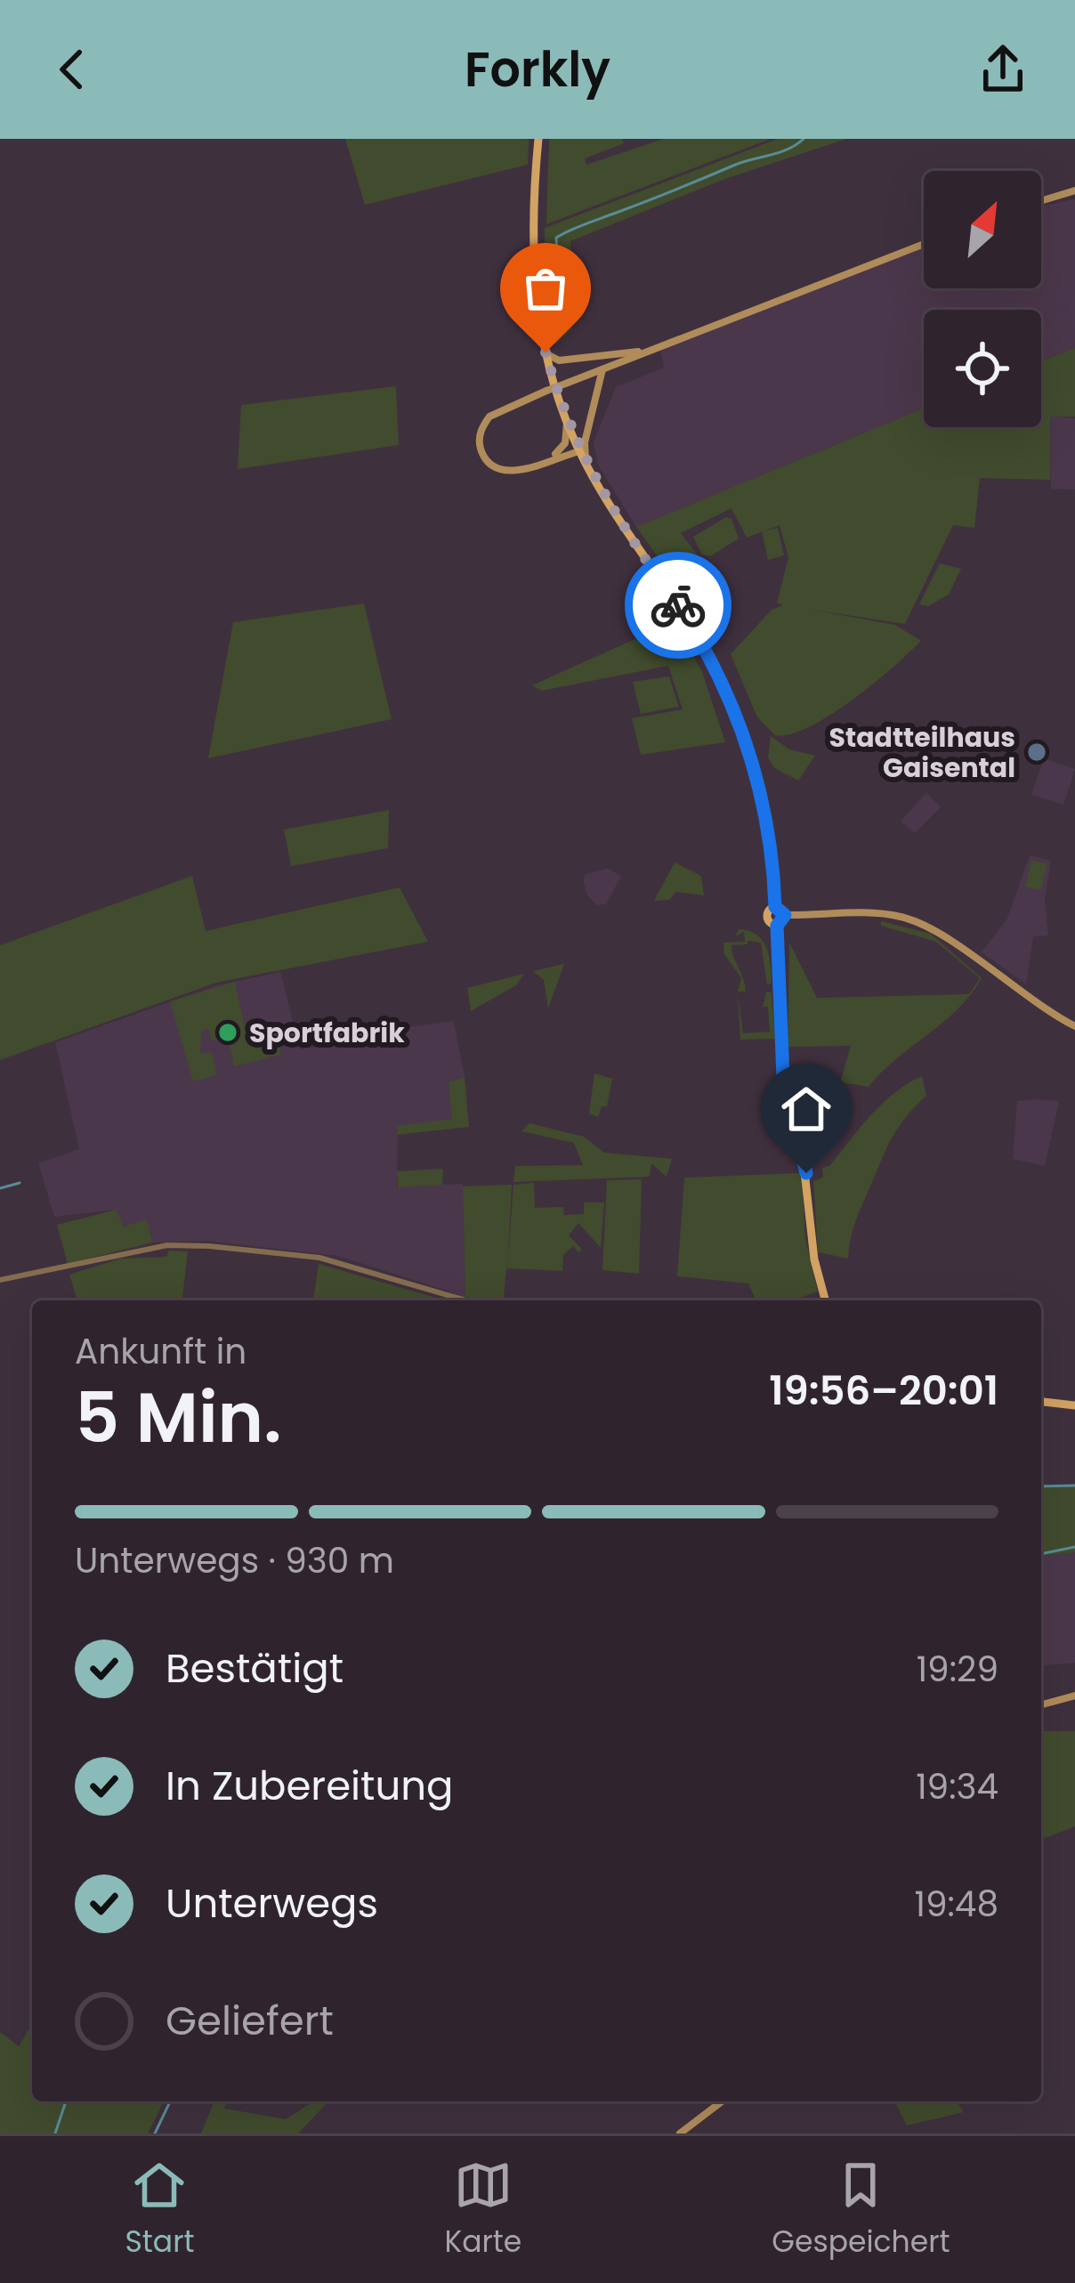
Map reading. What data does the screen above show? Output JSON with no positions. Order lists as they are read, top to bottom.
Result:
{
  "places": ["Stadtteilhaus Gaisental", "Sportfabrik"],
  "north": "top right",
  "page": {
    "header": "Forkly",
    "heading": ["5 Min.", "Ankunft in", "19:56–20:01"],
    "bar": "Unterwegs · 930 m",
    "list": [
      ["Bestätigt", "19:29"],
      ["In Zubereitung", "19:34"],
      ["Unterwegs", "19:48"],
      "Geliefert"
    ],
    "tabs": ["Start", "Karte", "Gespeichert"]
  }
}
